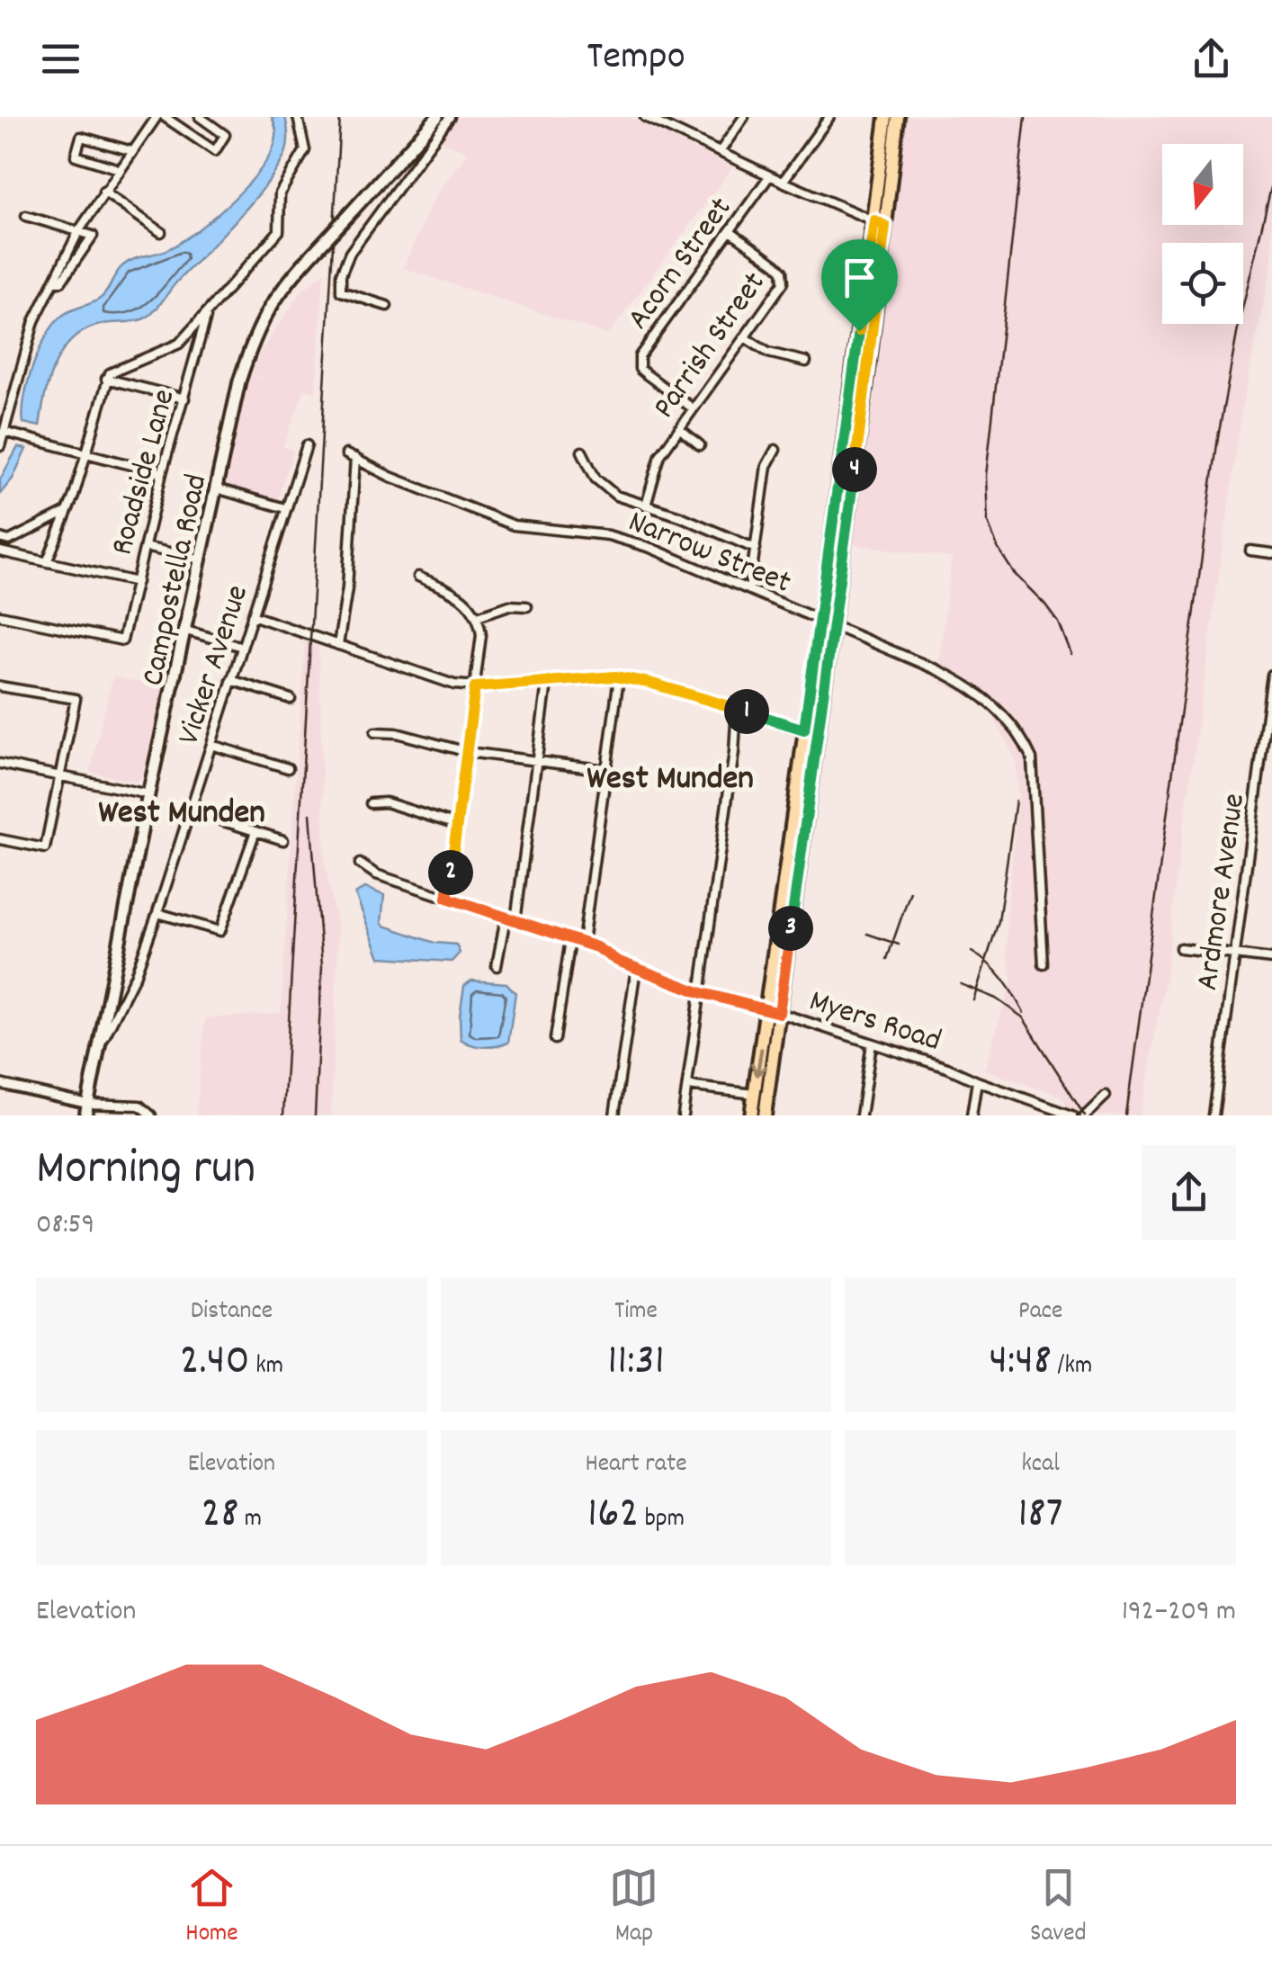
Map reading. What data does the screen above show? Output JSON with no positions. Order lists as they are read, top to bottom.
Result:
{
  "streets": {
    "main road": ["Campostella Road"],
    "street": [
      "Acorn Street",
      "Parrish Street",
      "Roadside Lane",
      "Narrow Street",
      "Vicker Avenue",
      "Ardmore Avenue",
      "Myers Road"
    ]
  },
  "crossings": [
    ["Acorn Street", "Parrish Street"],
    ["Campostella Road", "Vicker Avenue"]
  ],
  "districts": ["West Munden", "West Munden"],
  "north": "bottom",
  "page": {
    "header": "Tempo",
    "pins": [
      "4",
      "1",
      "2",
      "3"
    ],
    "heading": ["Morning run", "08:59"],
    "stats": [
      ["Distance", "2.40 km"],
      ["Time", "11:31"],
      ["Pace", "4:48 /km"],
      ["Elevation", "28 m"],
      ["Heart rate", "162 bpm"],
      ["kcal", "187"]
    ],
    "chart": ["Elevation", "192–209 m"],
    "tabs": ["Home", "Map", "Saved"]
  }
}
